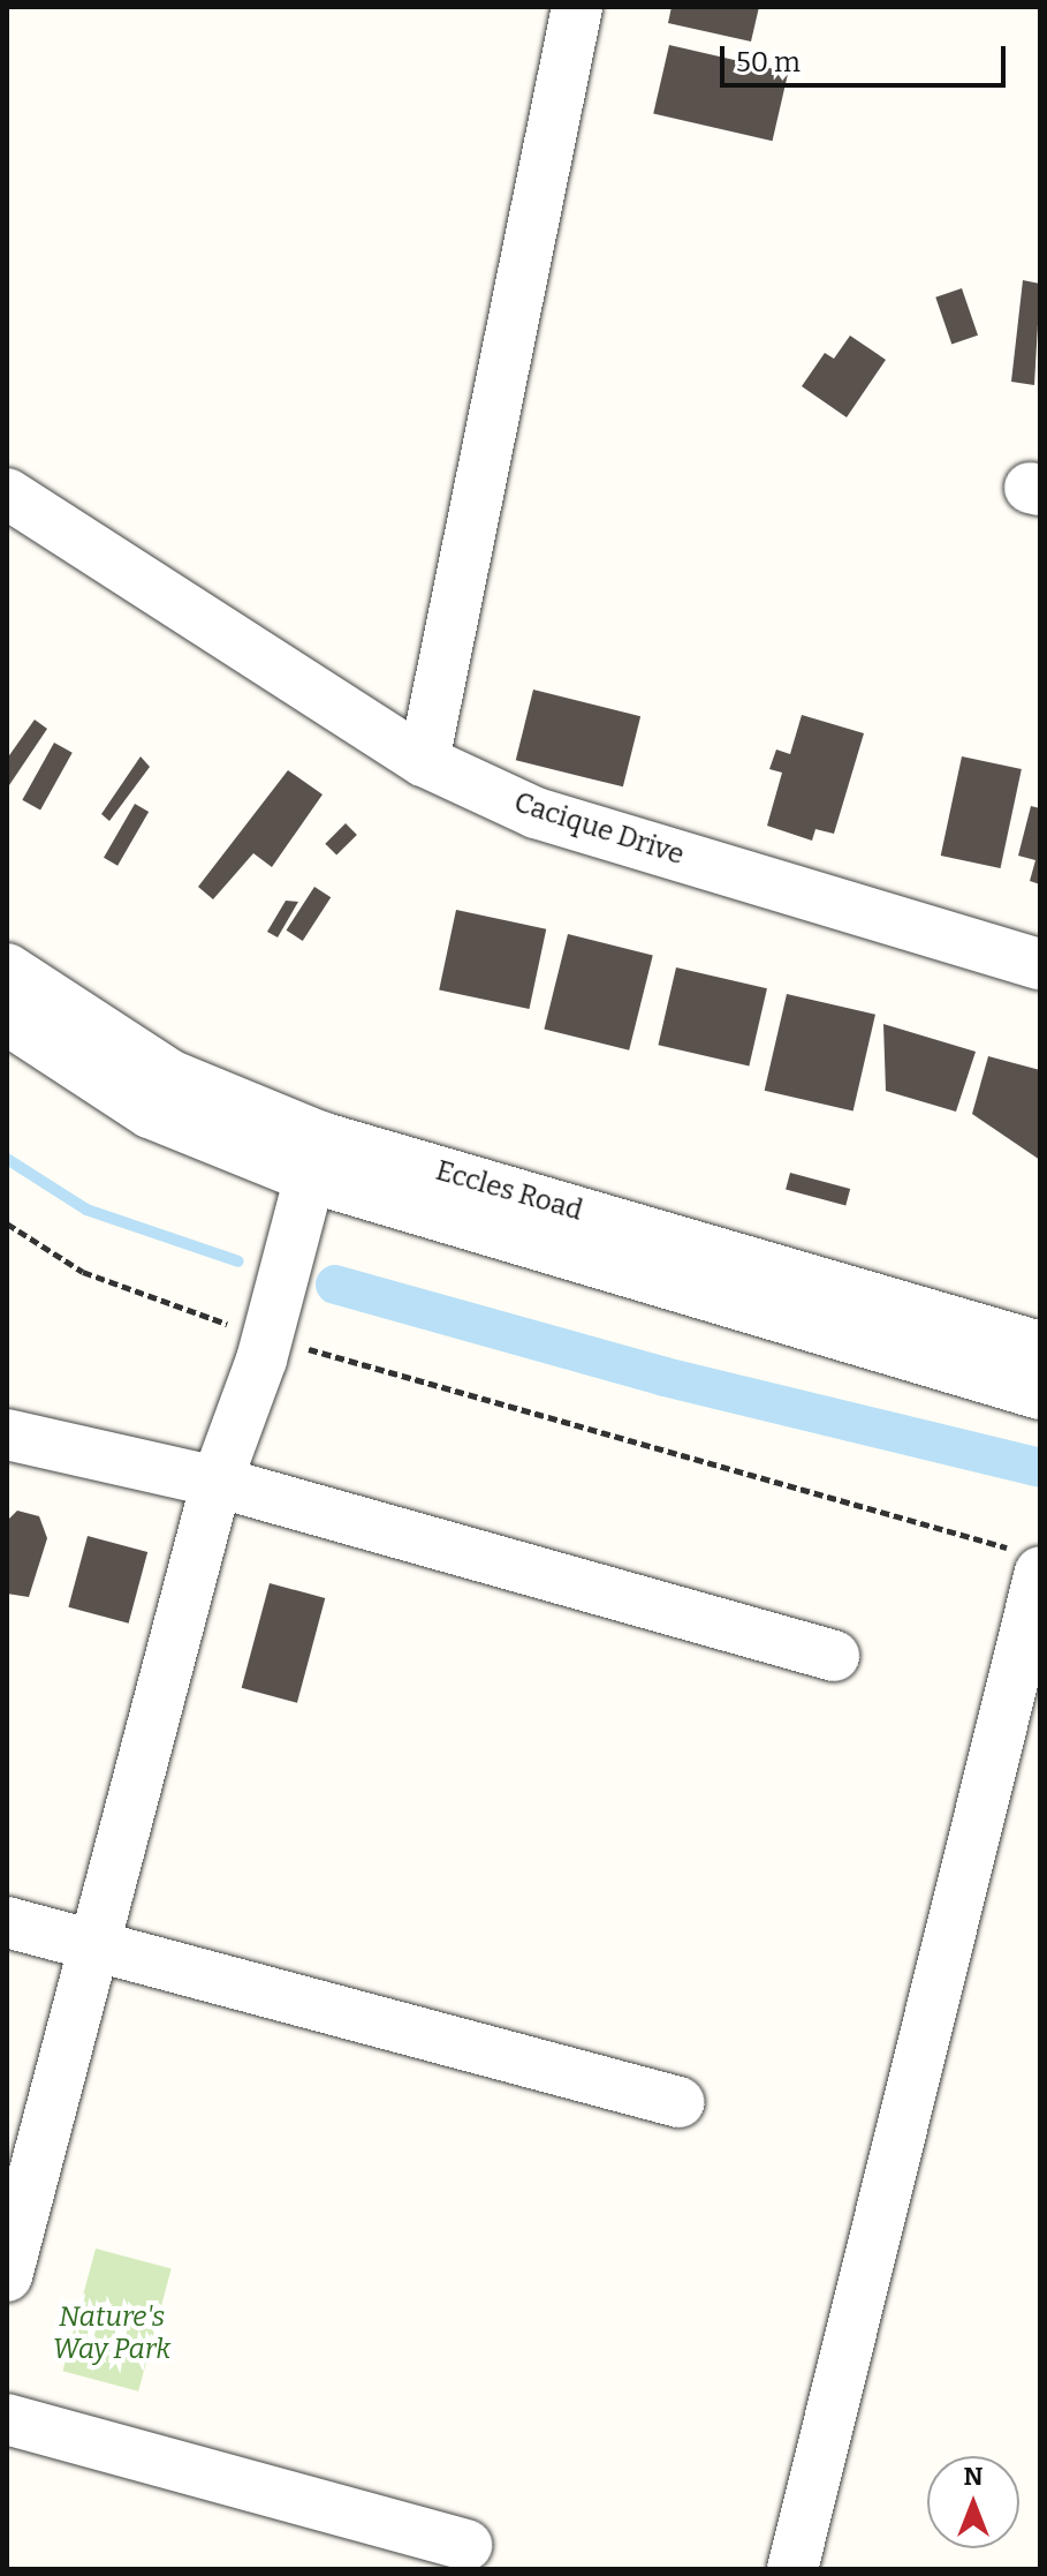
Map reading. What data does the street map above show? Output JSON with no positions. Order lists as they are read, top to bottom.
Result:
{
  "streets": {
    "street": ["Cacique Drive", "Eccles Road"]
  },
  "parks": ["Nature's Way Park"],
  "scale_bar": "50 m",
  "north": "top"
}
